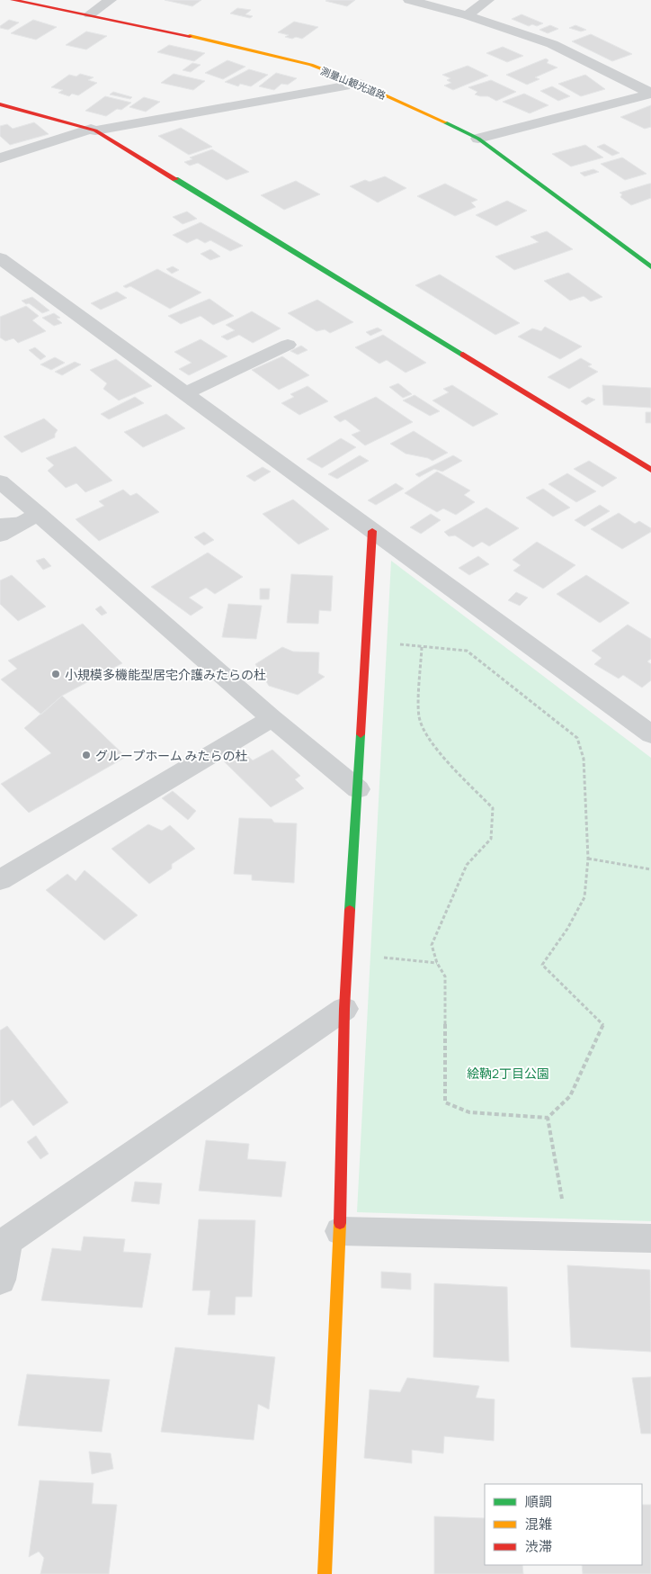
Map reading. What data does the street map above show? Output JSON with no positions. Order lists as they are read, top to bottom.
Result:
{
  "streets": {
    "street": ["測量山観光道路"]
  },
  "parks": ["絵靹2丁目公園"],
  "places": ["小規模多機能型居宅介護みたらの杜", "グループホーム みたらの杜"],
  "legend": ["順調", "混雑", "渋滞"]
}
